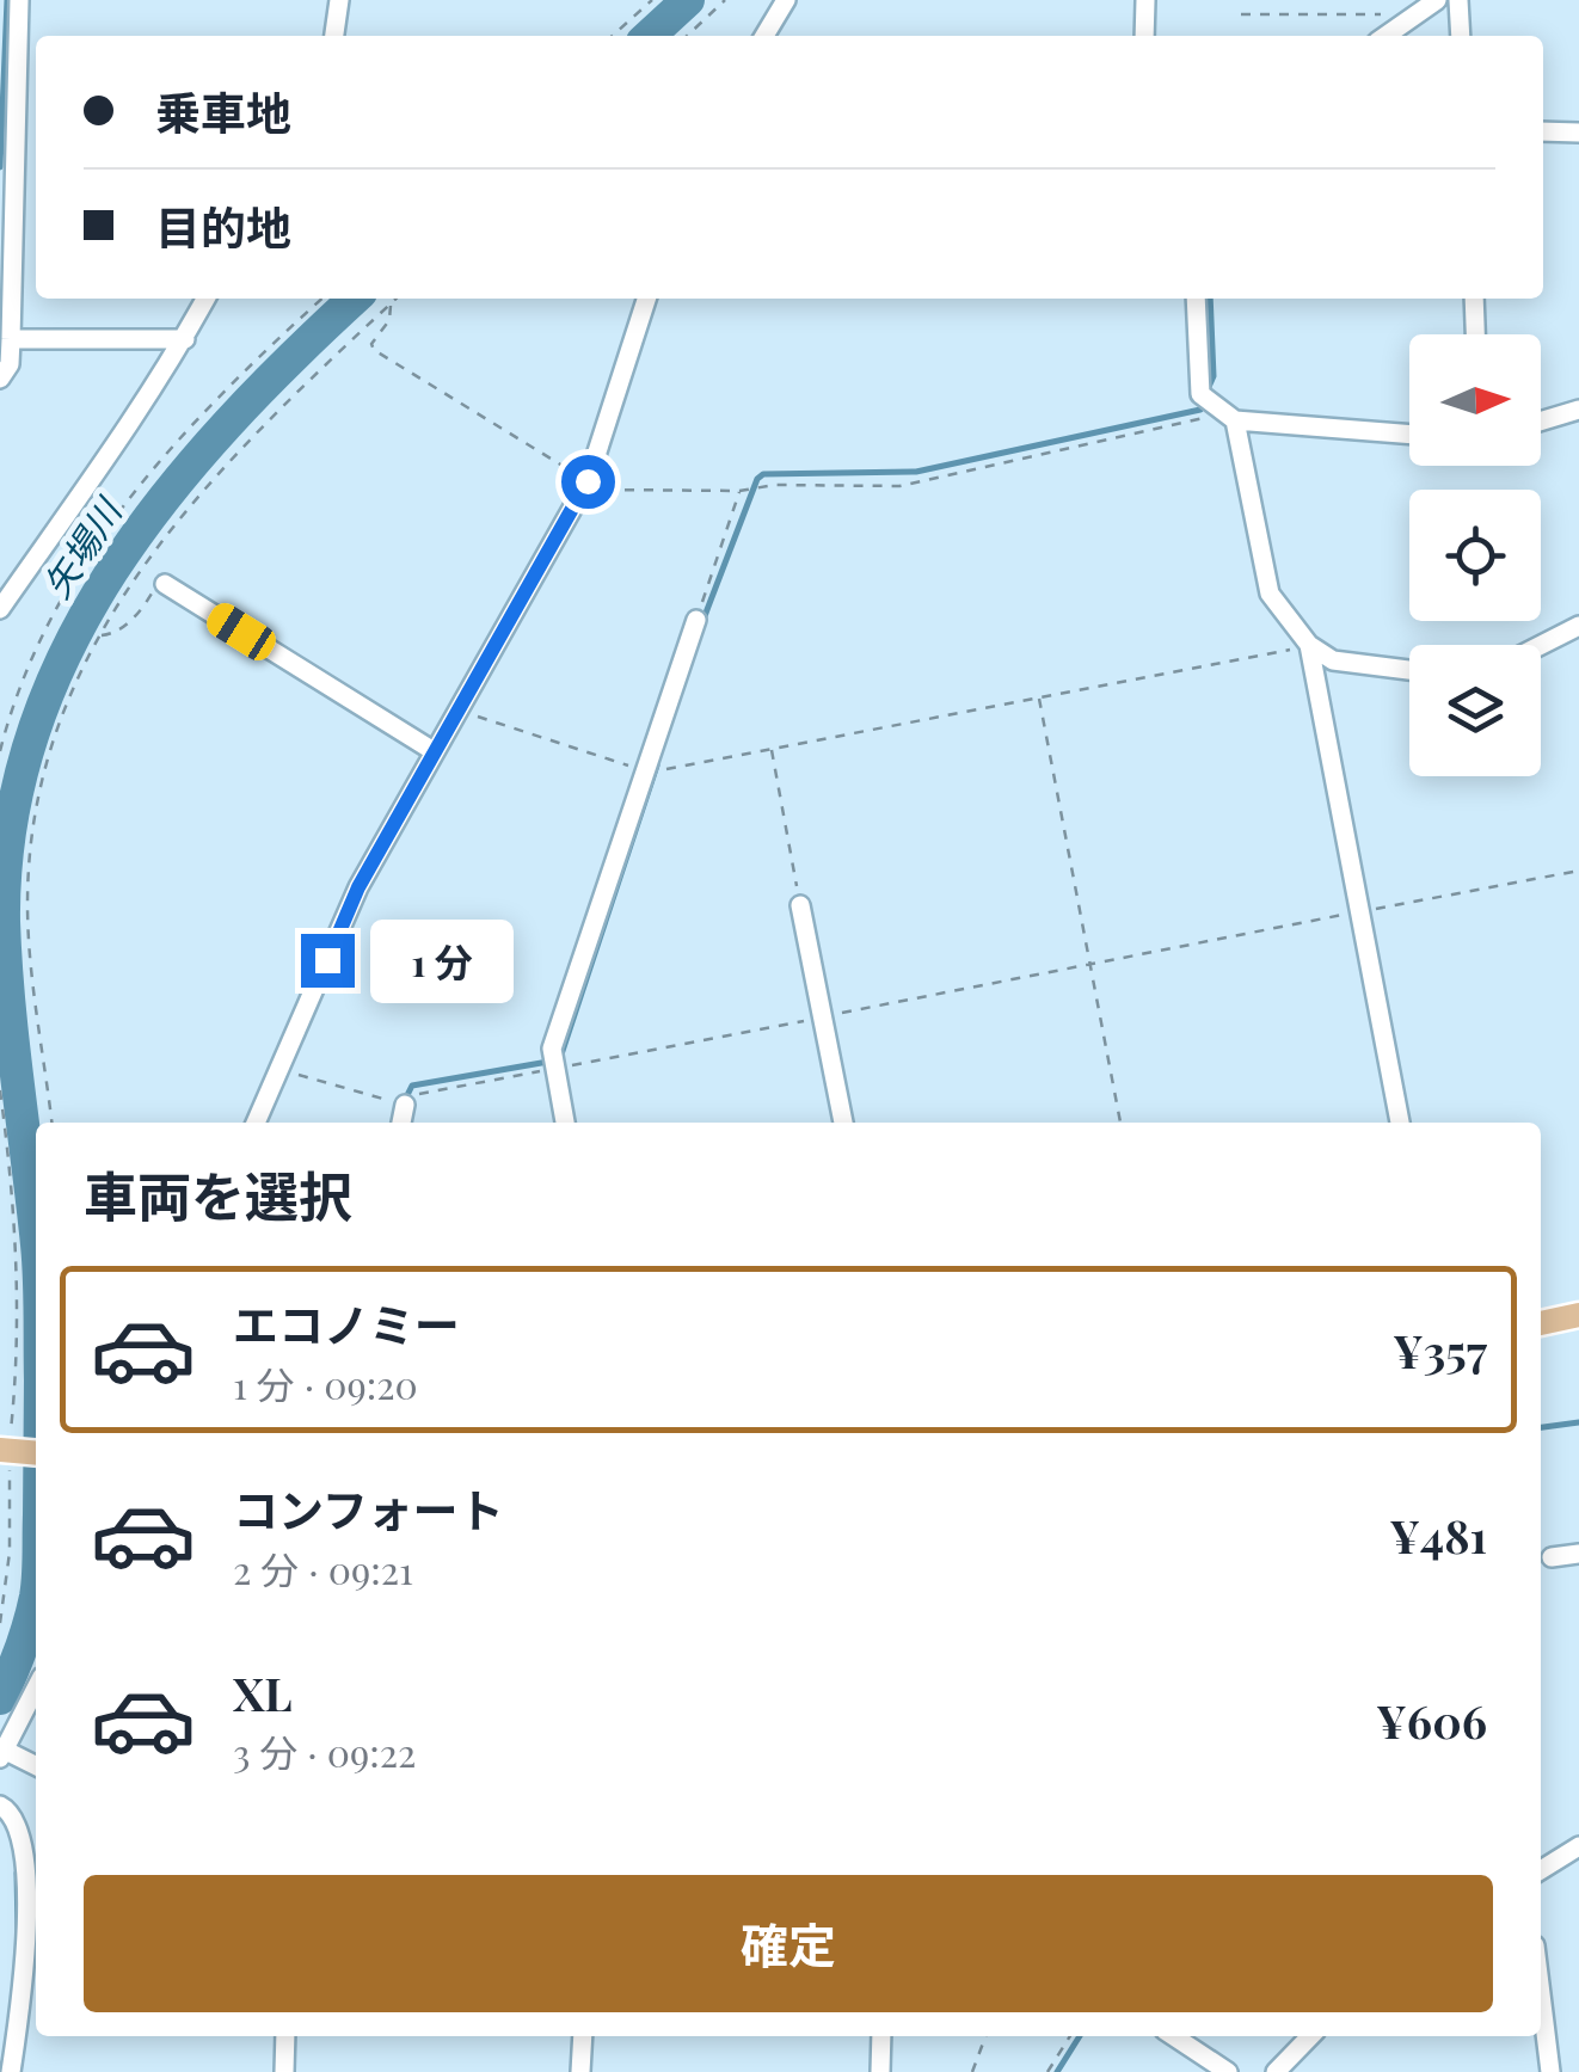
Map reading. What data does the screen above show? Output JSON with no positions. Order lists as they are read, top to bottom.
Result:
{
  "water": ["矢場川"],
  "north": "right",
  "page": {
    "banner": ["乗車地", "目的地"],
    "bubble": "1 分",
    "heading": "車両を選択",
    "list": [
      {
        "name": "エコノミー",
        "note": "1 分 · 09:20",
        "value": "¥357"
      },
      {
        "name": "コンフォート",
        "note": "2 分 · 09:21",
        "value": "¥481"
      },
      {
        "name": "XL",
        "note": "3 分 · 09:22",
        "value": "¥606"
      }
    ],
    "buttons": "確定"
  }
}
